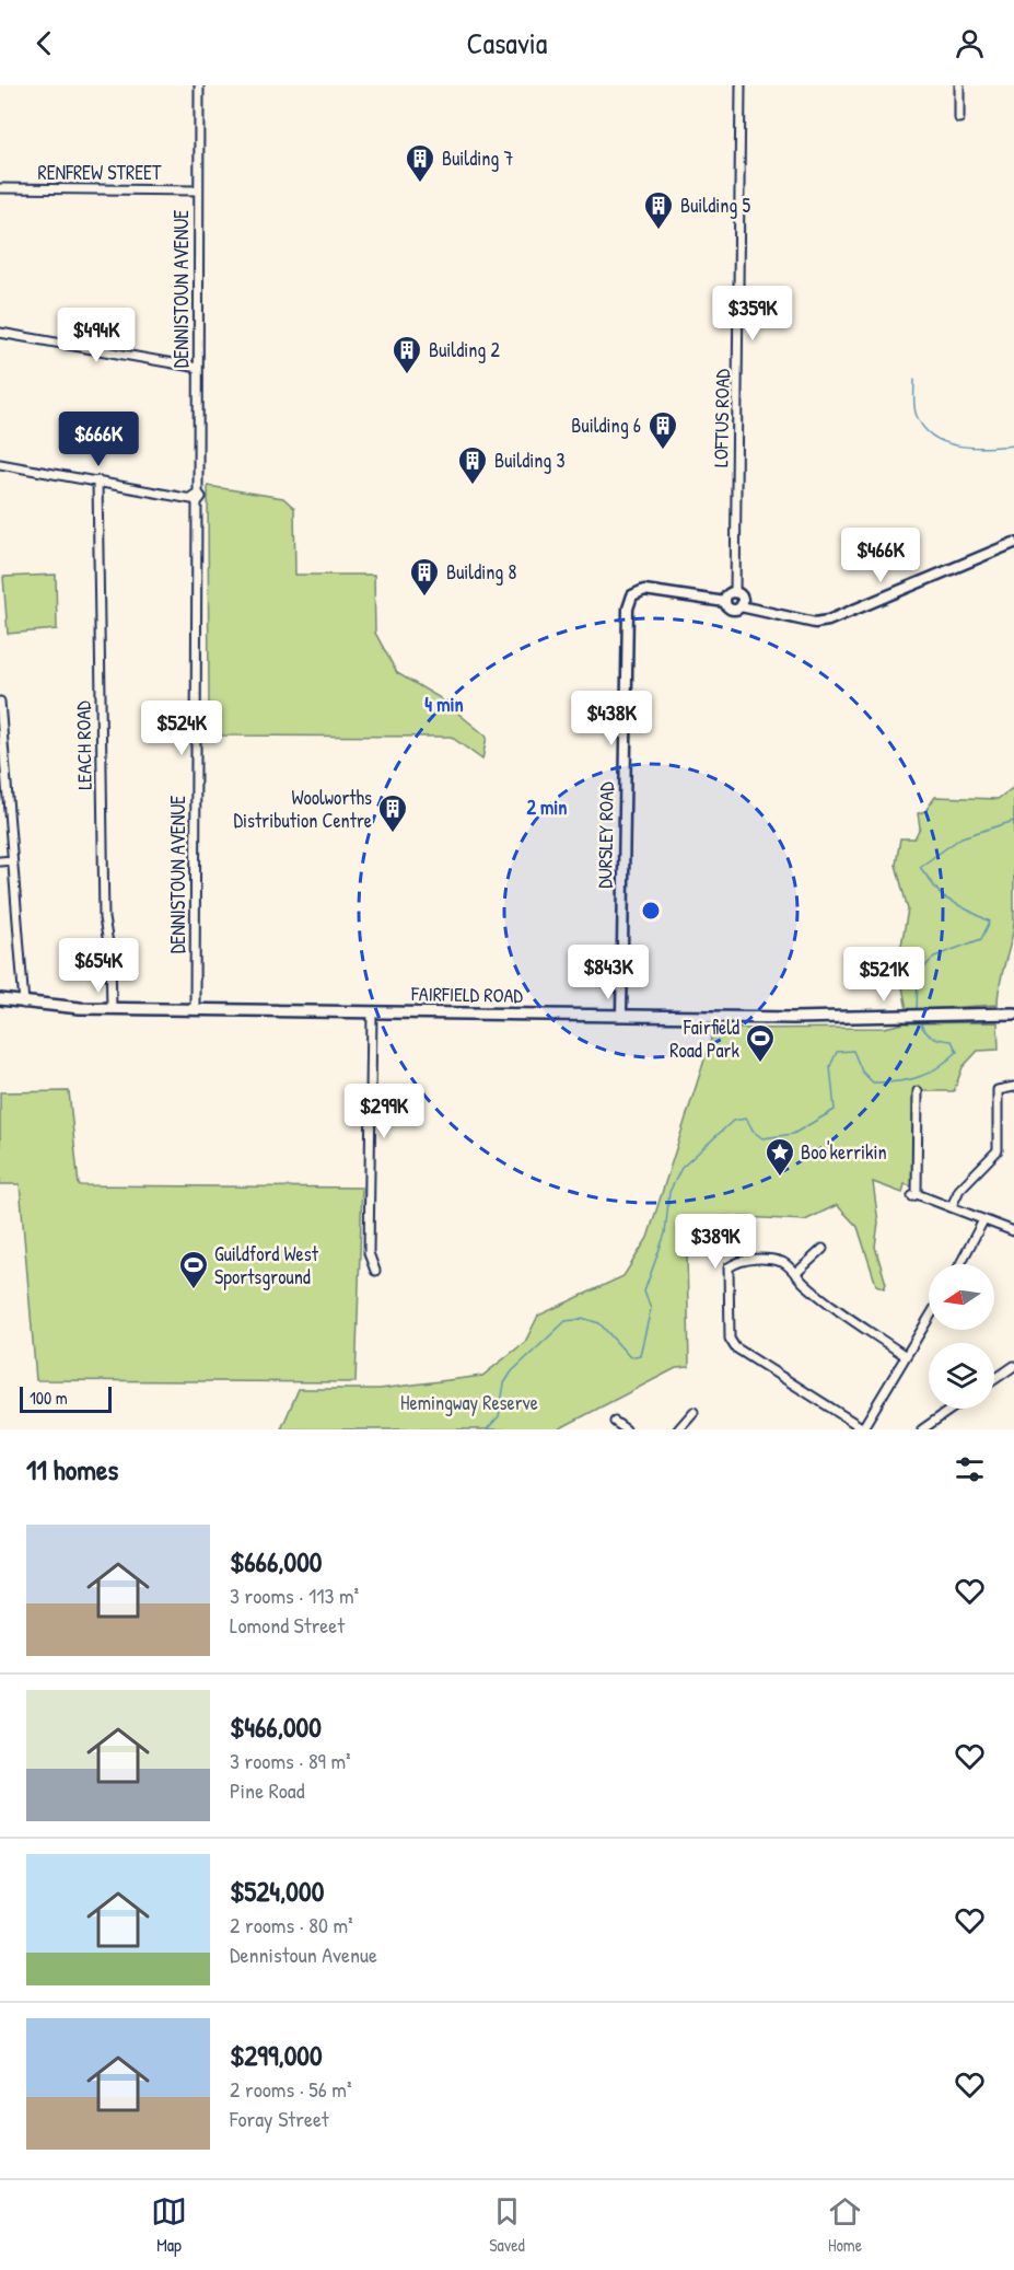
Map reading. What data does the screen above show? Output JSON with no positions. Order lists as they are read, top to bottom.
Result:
{
  "streets": {
    "main road": ["FAIRFIELD ROAD"],
    "street": [
      "RENFREW STREET",
      "DENNISTOUN AVENUE",
      "LOFTUS ROAD",
      "LEACH ROAD",
      "DURSLEY ROAD"
    ]
  },
  "crossings": [
    ["RENFREW STREET", "DENNISTOUN AVENUE"],
    ["DENNISTOUN AVENUE", "FAIRFIELD ROAD"],
    ["LOFTUS ROAD", "DURSLEY ROAD"],
    ["LEACH ROAD", "FAIRFIELD ROAD"],
    ["DURSLEY ROAD", "FAIRFIELD ROAD"]
  ],
  "parks": ["Hemingway Reserve"],
  "places": {
    "building": [
      "Building 7",
      "Building 5",
      "Building 2",
      "Building 6",
      "Building 3",
      "Building 8",
      "Woolworths Distribution Centre"
    ],
    "sports": ["Fairfield Road Park", "Guildford West Sportsground"],
    "place": ["Boo'kerrikin"]
  },
  "scale_bar": "100 m",
  "north": "left",
  "page": {
    "header": "Casavia",
    "price": [
      "$359K",
      "$494K",
      "$666K",
      "$466K",
      "$438K",
      "$524K",
      "$654K",
      "$843K",
      "$521K",
      "$299K",
      "$389K"
    ],
    "scale": "100 m",
    "heading": "11 homes",
    "list": [
      {
        "name": "$666,000",
        "note": "3 rooms · 113 m² · Lomond Street"
      },
      {
        "name": "$466,000",
        "note": "3 rooms · 89 m² · Pine Road"
      },
      {
        "name": "$524,000",
        "note": "2 rooms · 80 m² · Dennistoun Avenue"
      },
      {
        "name": "$299,000",
        "note": "2 rooms · 56 m² · Foray Street"
      }
    ],
    "tabs": ["Map", "Saved", "Home"]
  },
  "rings": ["4 min", "2 min"]
}
